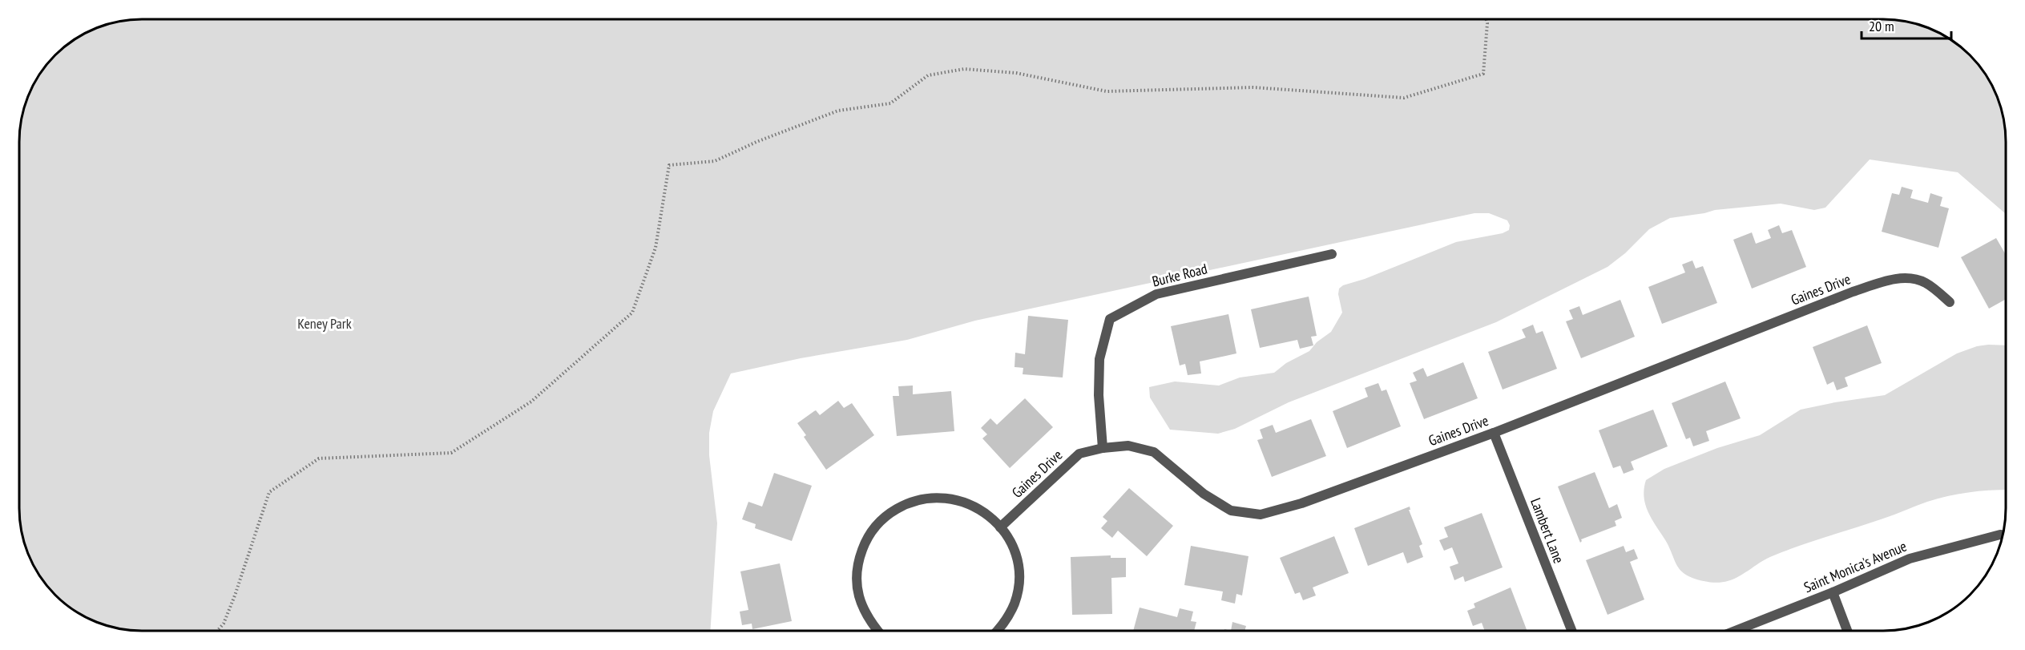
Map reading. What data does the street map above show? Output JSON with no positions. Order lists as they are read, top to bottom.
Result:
{
  "streets": {
    "street": [
      "Burke Road",
      "Gaines Drive",
      "Lambert Lane",
      "Saint Monica's Avenue"
    ]
  },
  "crossings": [
    ["Burke Road", "Gaines Drive"],
    ["Gaines Drive", "Lambert Lane"]
  ],
  "parks": ["Keney Park"],
  "scale_bar": "20 m"
}
